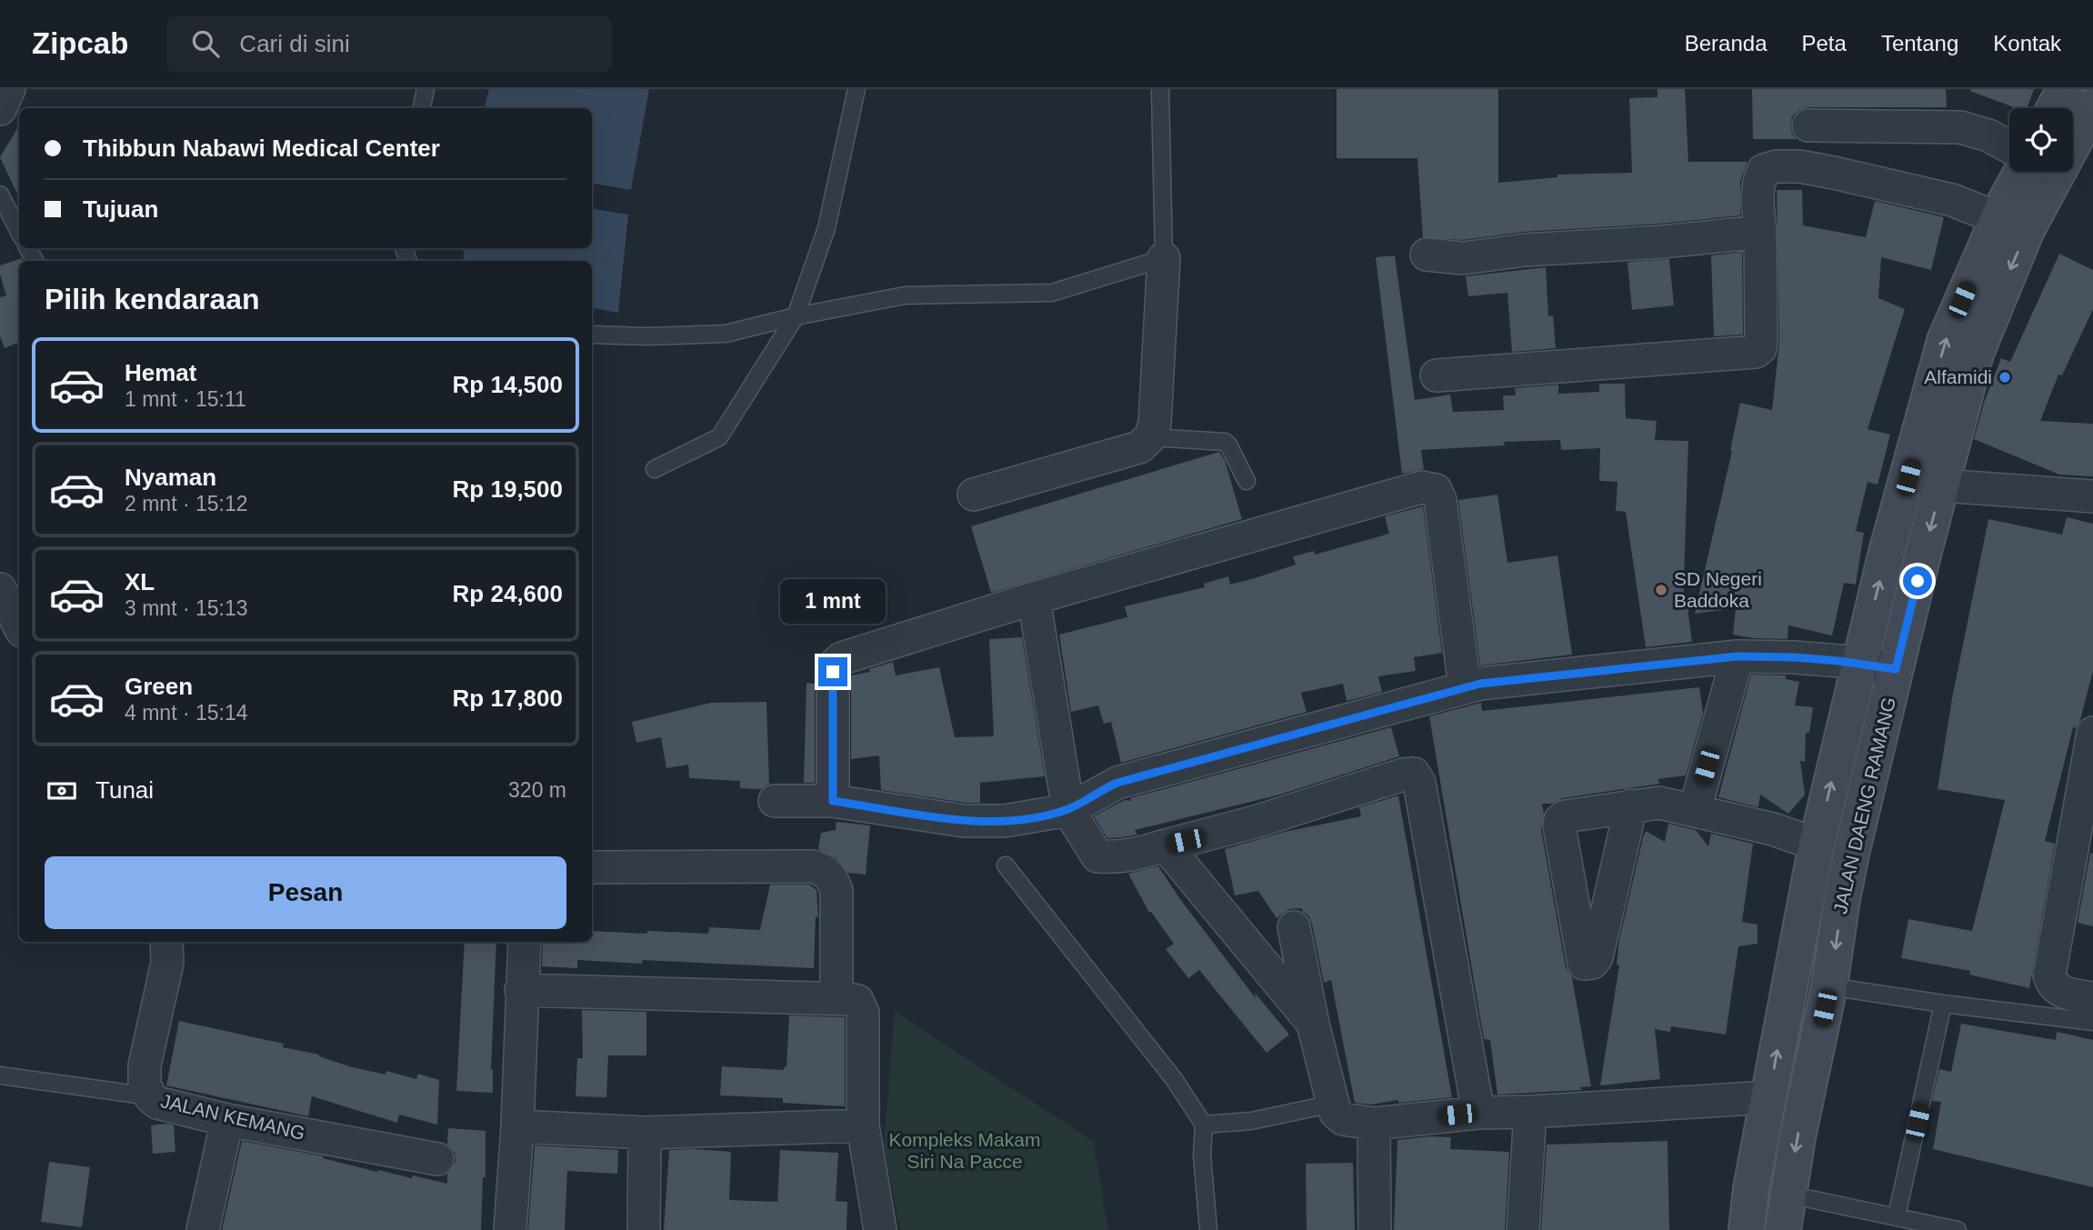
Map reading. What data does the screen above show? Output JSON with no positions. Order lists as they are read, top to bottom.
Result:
{
  "streets": {
    "main road": ["JALAN DAENG RAMANG"],
    "street": ["JALAN KEMANG"]
  },
  "parks": ["Kompleks Makam Siri Na Pacce"],
  "places": ["Alfamidi", "SD Negeri Baddoka"],
  "page": {
    "header": "Zipcab",
    "search": "Cari di sini",
    "nav": [
      "Beranda",
      "Peta",
      "Tentang",
      "Kontak"
    ],
    "banner": ["Thibbun Nabawi Medical Center", "Tujuan"],
    "heading": "Pilih kendaraan",
    "list": [
      {
        "name": "Hemat",
        "note": "1 mnt · 15:11",
        "value": "Rp 14,500"
      },
      {
        "name": "Nyaman",
        "note": "2 mnt · 15:12",
        "value": "Rp 19,500"
      },
      {
        "name": "XL",
        "note": "3 mnt · 15:13",
        "value": "Rp 24,600"
      },
      {
        "name": "Green",
        "note": "4 mnt · 15:14",
        "value": "Rp 17,800"
      }
    ],
    "bubble": "1 mnt",
    "pay": ["Tunai", "320 m"],
    "buttons": "Pesan"
  }
}
